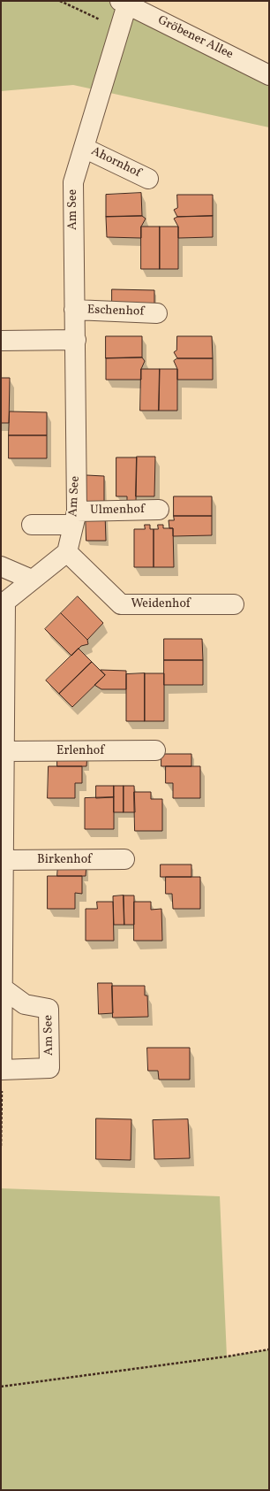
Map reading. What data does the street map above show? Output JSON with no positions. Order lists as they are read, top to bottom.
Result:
{
  "streets": {
    "street": [
      "Gröbener Allee",
      "Ahornhof",
      "Am See",
      "Eschenhof",
      "Ulmenhof",
      "Weidenhof",
      "Erlenhof",
      "Birkenhof"
    ]
  },
  "crossings": [
    ["Gröbener Allee", "Am See"],
    ["Ahornhof", "Am See"],
    ["Am See", "Eschenhof"],
    ["Am See", "Ulmenhof"],
    ["Am See", "Weidenhof"]
  ]
}
